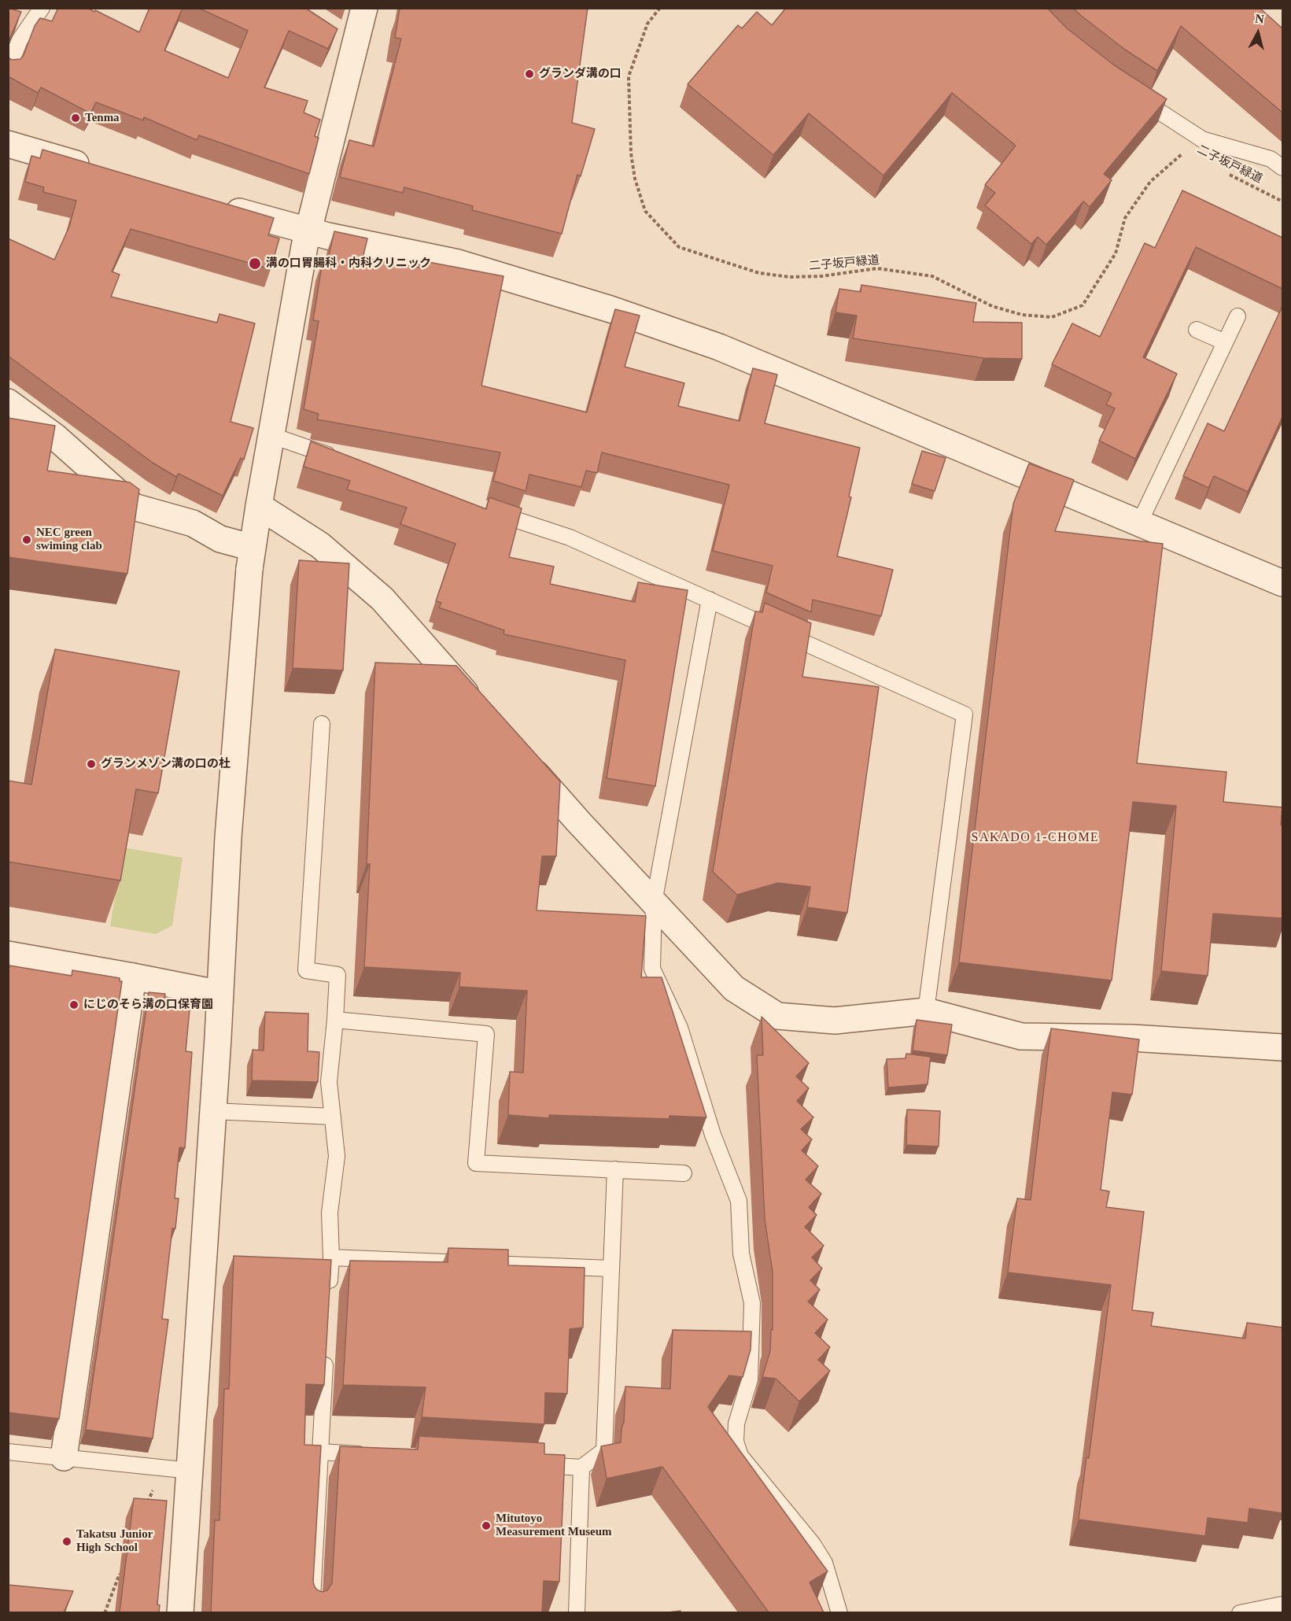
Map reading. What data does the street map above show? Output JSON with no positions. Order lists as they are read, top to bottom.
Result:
{
  "streets": {
    "path": ["二子坂戸緑道"]
  },
  "districts": ["SAKADO 1-CHOME"],
  "places": [
    "グランダ溝の口",
    "Tenma",
    "溝の口胃腸科・内科クリニック",
    "NEC green swiming clab",
    "グランメゾン溝の口の杜",
    "にじのそら溝の口保育園",
    "Mitutoyo Measurement Museum",
    "Takatsu Junior High School"
  ],
  "north": "top"
}
